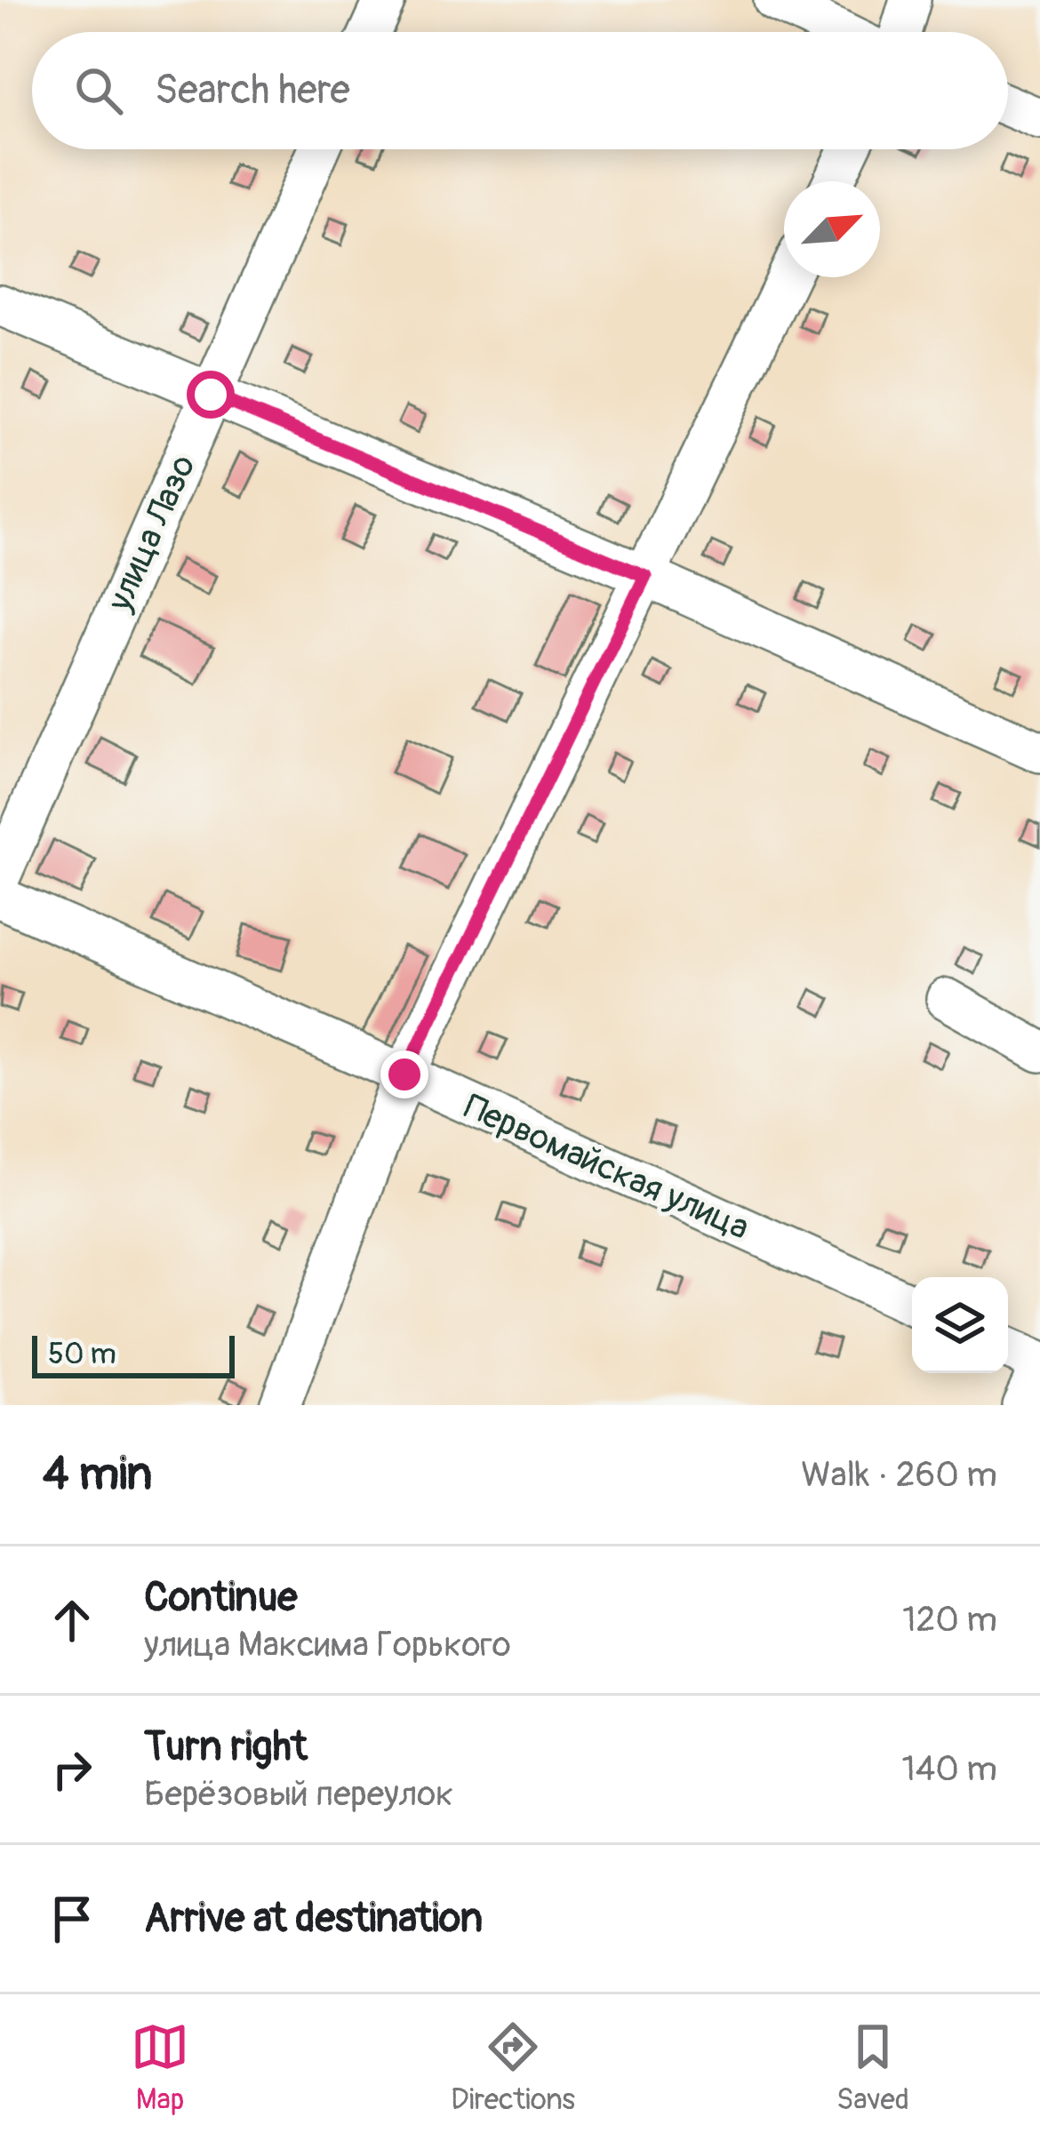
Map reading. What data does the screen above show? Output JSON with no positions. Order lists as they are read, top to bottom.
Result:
{
  "streets": {
    "street": ["улица Лазо", "Первомайская улица"]
  },
  "scale_bar": "50 m",
  "north": "top right",
  "page": {
    "search": "Search here",
    "scale": "50 m",
    "heading": ["4 min", "Walk · 260 m"],
    "list": [
      ["Continue", "улица Максима Горького", "120 m"],
      ["Turn right", "Берёзовый переулок", "140 m"],
      "Arrive at destination"
    ],
    "nav": ["Map", "Directions", "Saved"]
  }
}
